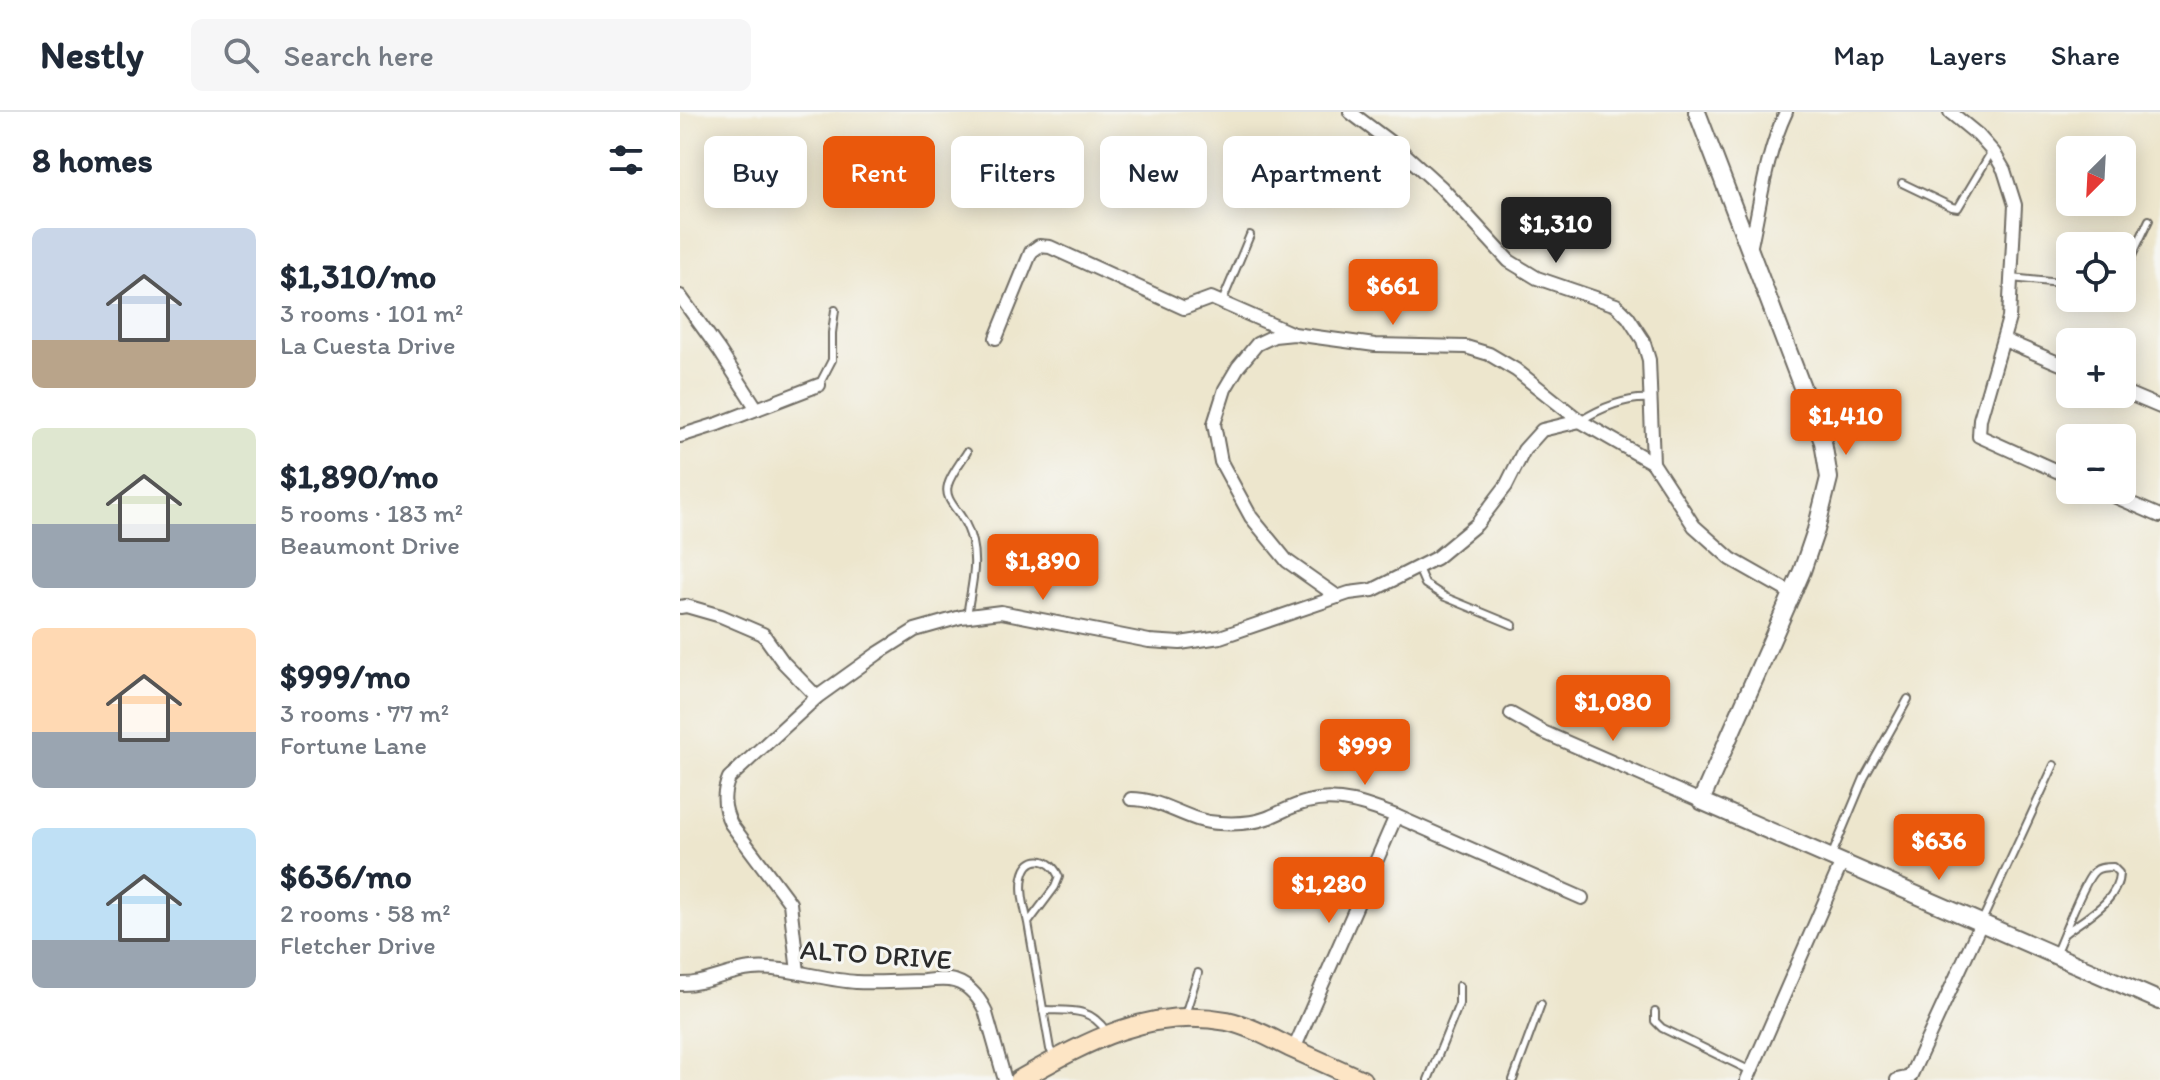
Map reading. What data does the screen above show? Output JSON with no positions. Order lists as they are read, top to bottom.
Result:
{
  "streets": {
    "street": ["ALTO DRIVE"]
  },
  "north": "bottom left",
  "page": {
    "header": "Nestly",
    "search": "Search here",
    "nav": ["Map", "Layers", "Share"],
    "heading": "8 homes",
    "map_buttons": ["+", "−"],
    "chip": [
      "Buy",
      "Rent",
      "Filters",
      "New",
      "Apartment"
    ],
    "price": [
      "$1,310",
      "$661",
      "$1,410",
      "$1,890",
      "$1,080",
      "$999",
      "$636",
      "$1,280"
    ],
    "list": [
      {
        "name": "$1,310/mo",
        "note": "3 rooms · 101 m² · La Cuesta Drive"
      },
      {
        "name": "$1,890/mo",
        "note": "5 rooms · 183 m² · Beaumont Drive"
      },
      {
        "name": "$999/mo",
        "note": "3 rooms · 77 m² · Fortune Lane"
      },
      {
        "name": "$636/mo",
        "note": "2 rooms · 58 m² · Fletcher Drive"
      }
    ]
  }
}
